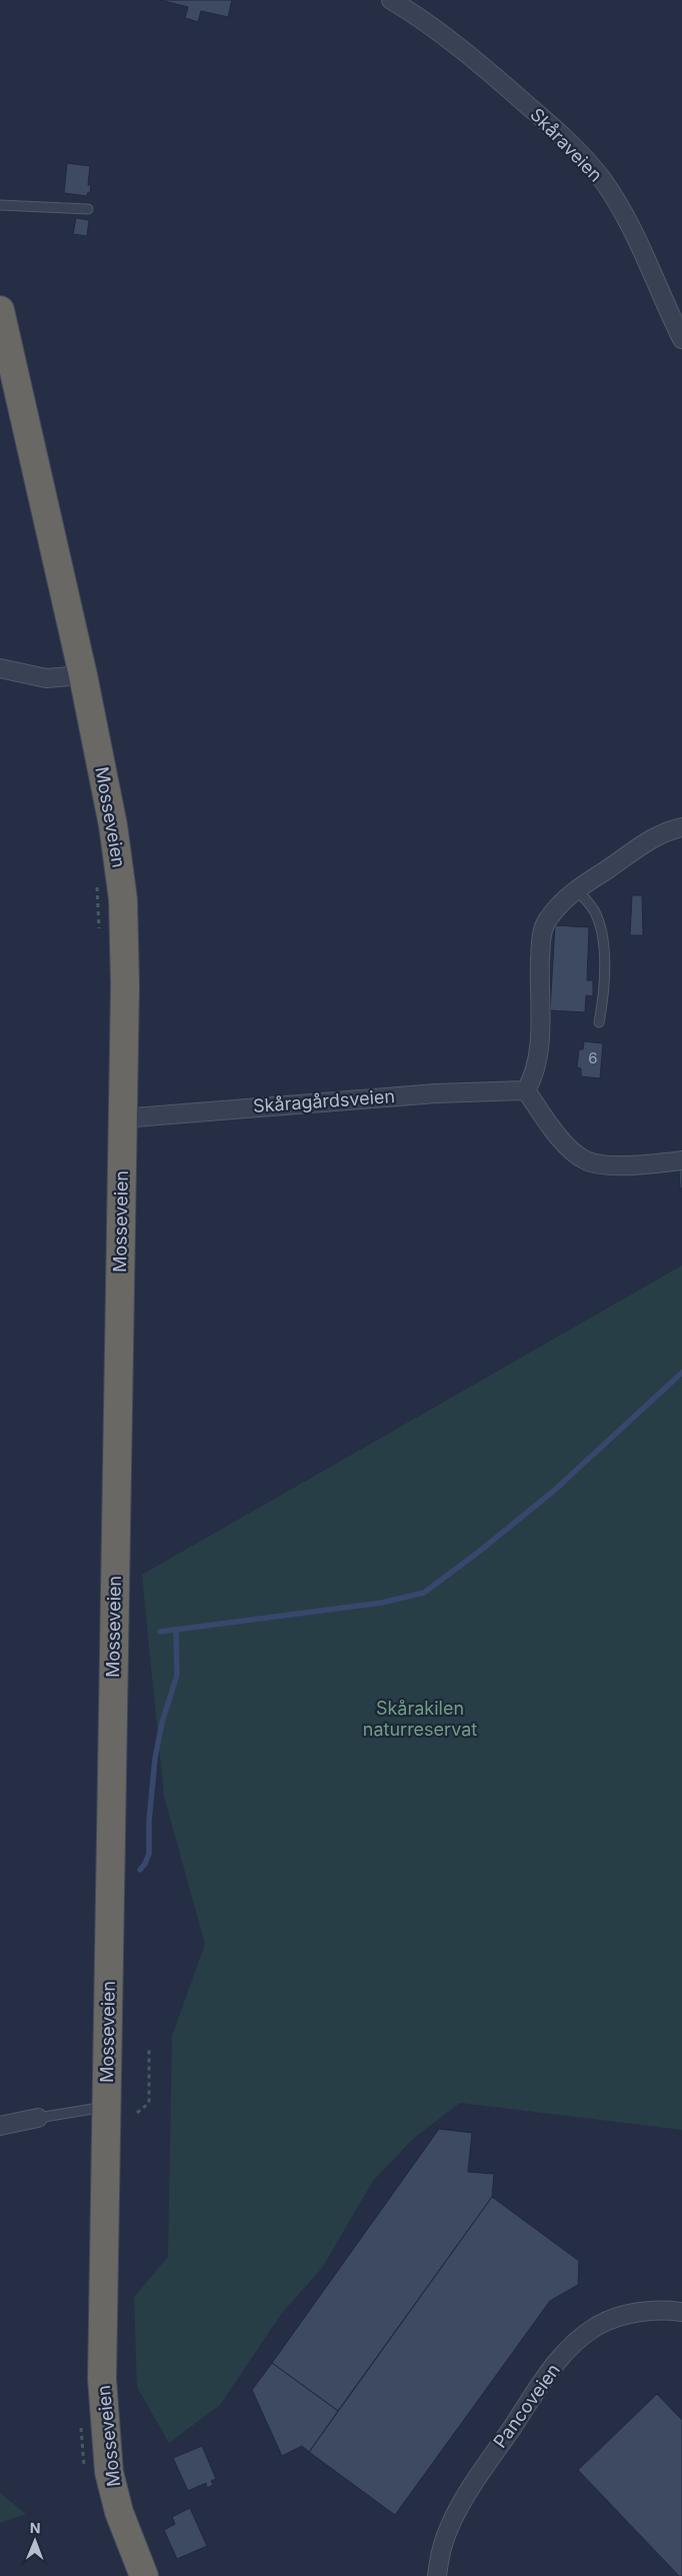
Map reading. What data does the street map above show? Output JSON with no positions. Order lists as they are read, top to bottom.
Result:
{
  "streets": {
    "highway": ["Mosseveien"],
    "street": ["Skåraveien", "Skåragårdsveien", "Pancoveien"]
  },
  "crossings": [
    ["Mosseveien", "Skåragårdsveien"]
  ],
  "parks": ["Skårakilen naturreservat"],
  "house_numbers": ["6"],
  "north": "top"
}
